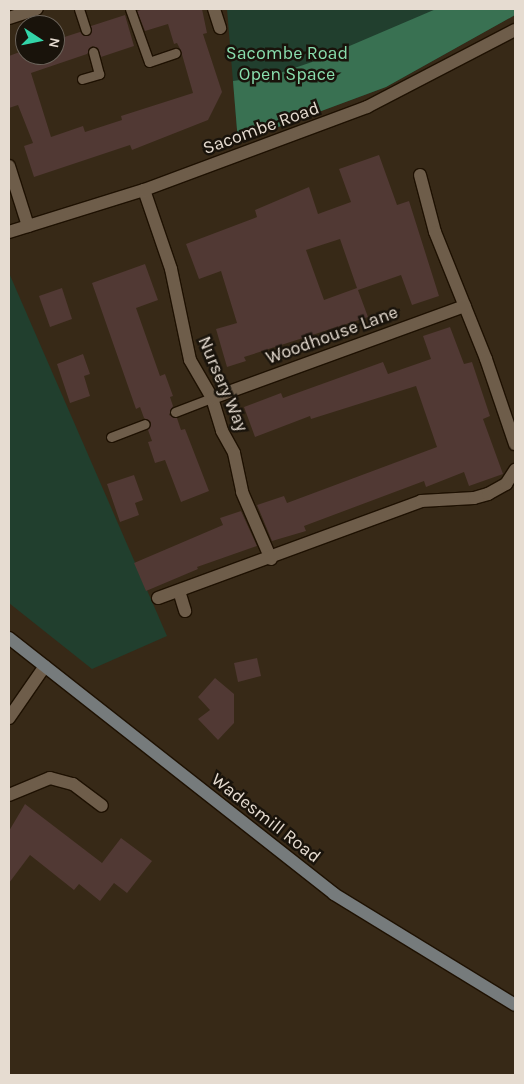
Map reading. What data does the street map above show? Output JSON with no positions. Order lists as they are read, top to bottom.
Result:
{
  "streets": {
    "main road": ["Wadesmill Road"],
    "street": ["Sacombe Road", "Woodhouse Lane", "Nursery Way"]
  },
  "crossings": [
    ["Sacombe Road", "Nursery Way"],
    ["Woodhouse Lane", "Nursery Way"]
  ],
  "parks": ["Sacombe Road Open Space"],
  "north": "right"
}
